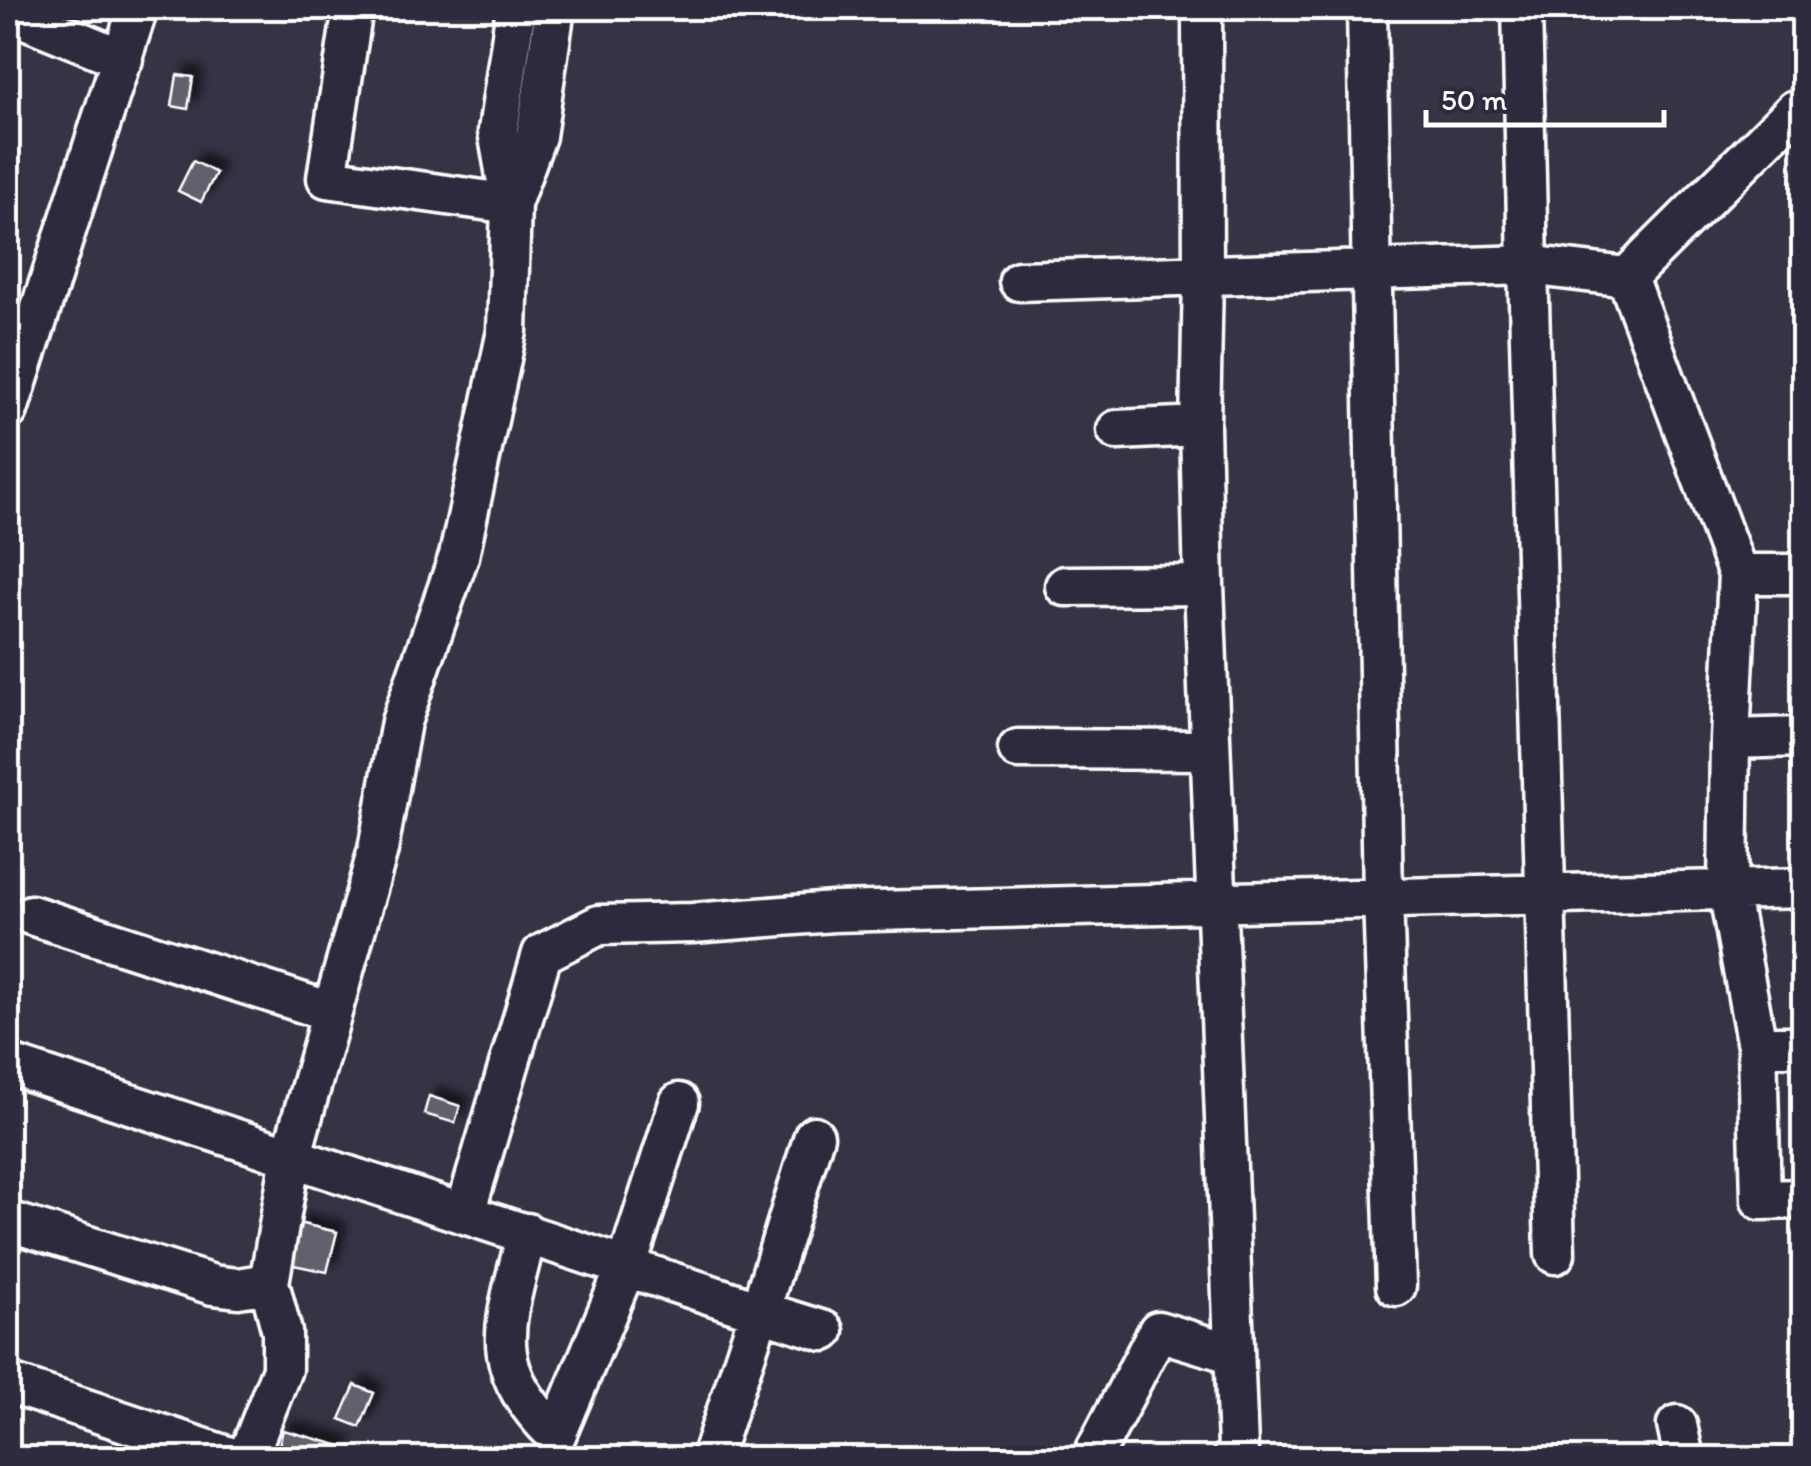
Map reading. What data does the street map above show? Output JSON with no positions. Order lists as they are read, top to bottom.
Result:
{
  "scale_bar": "50 m"
}
